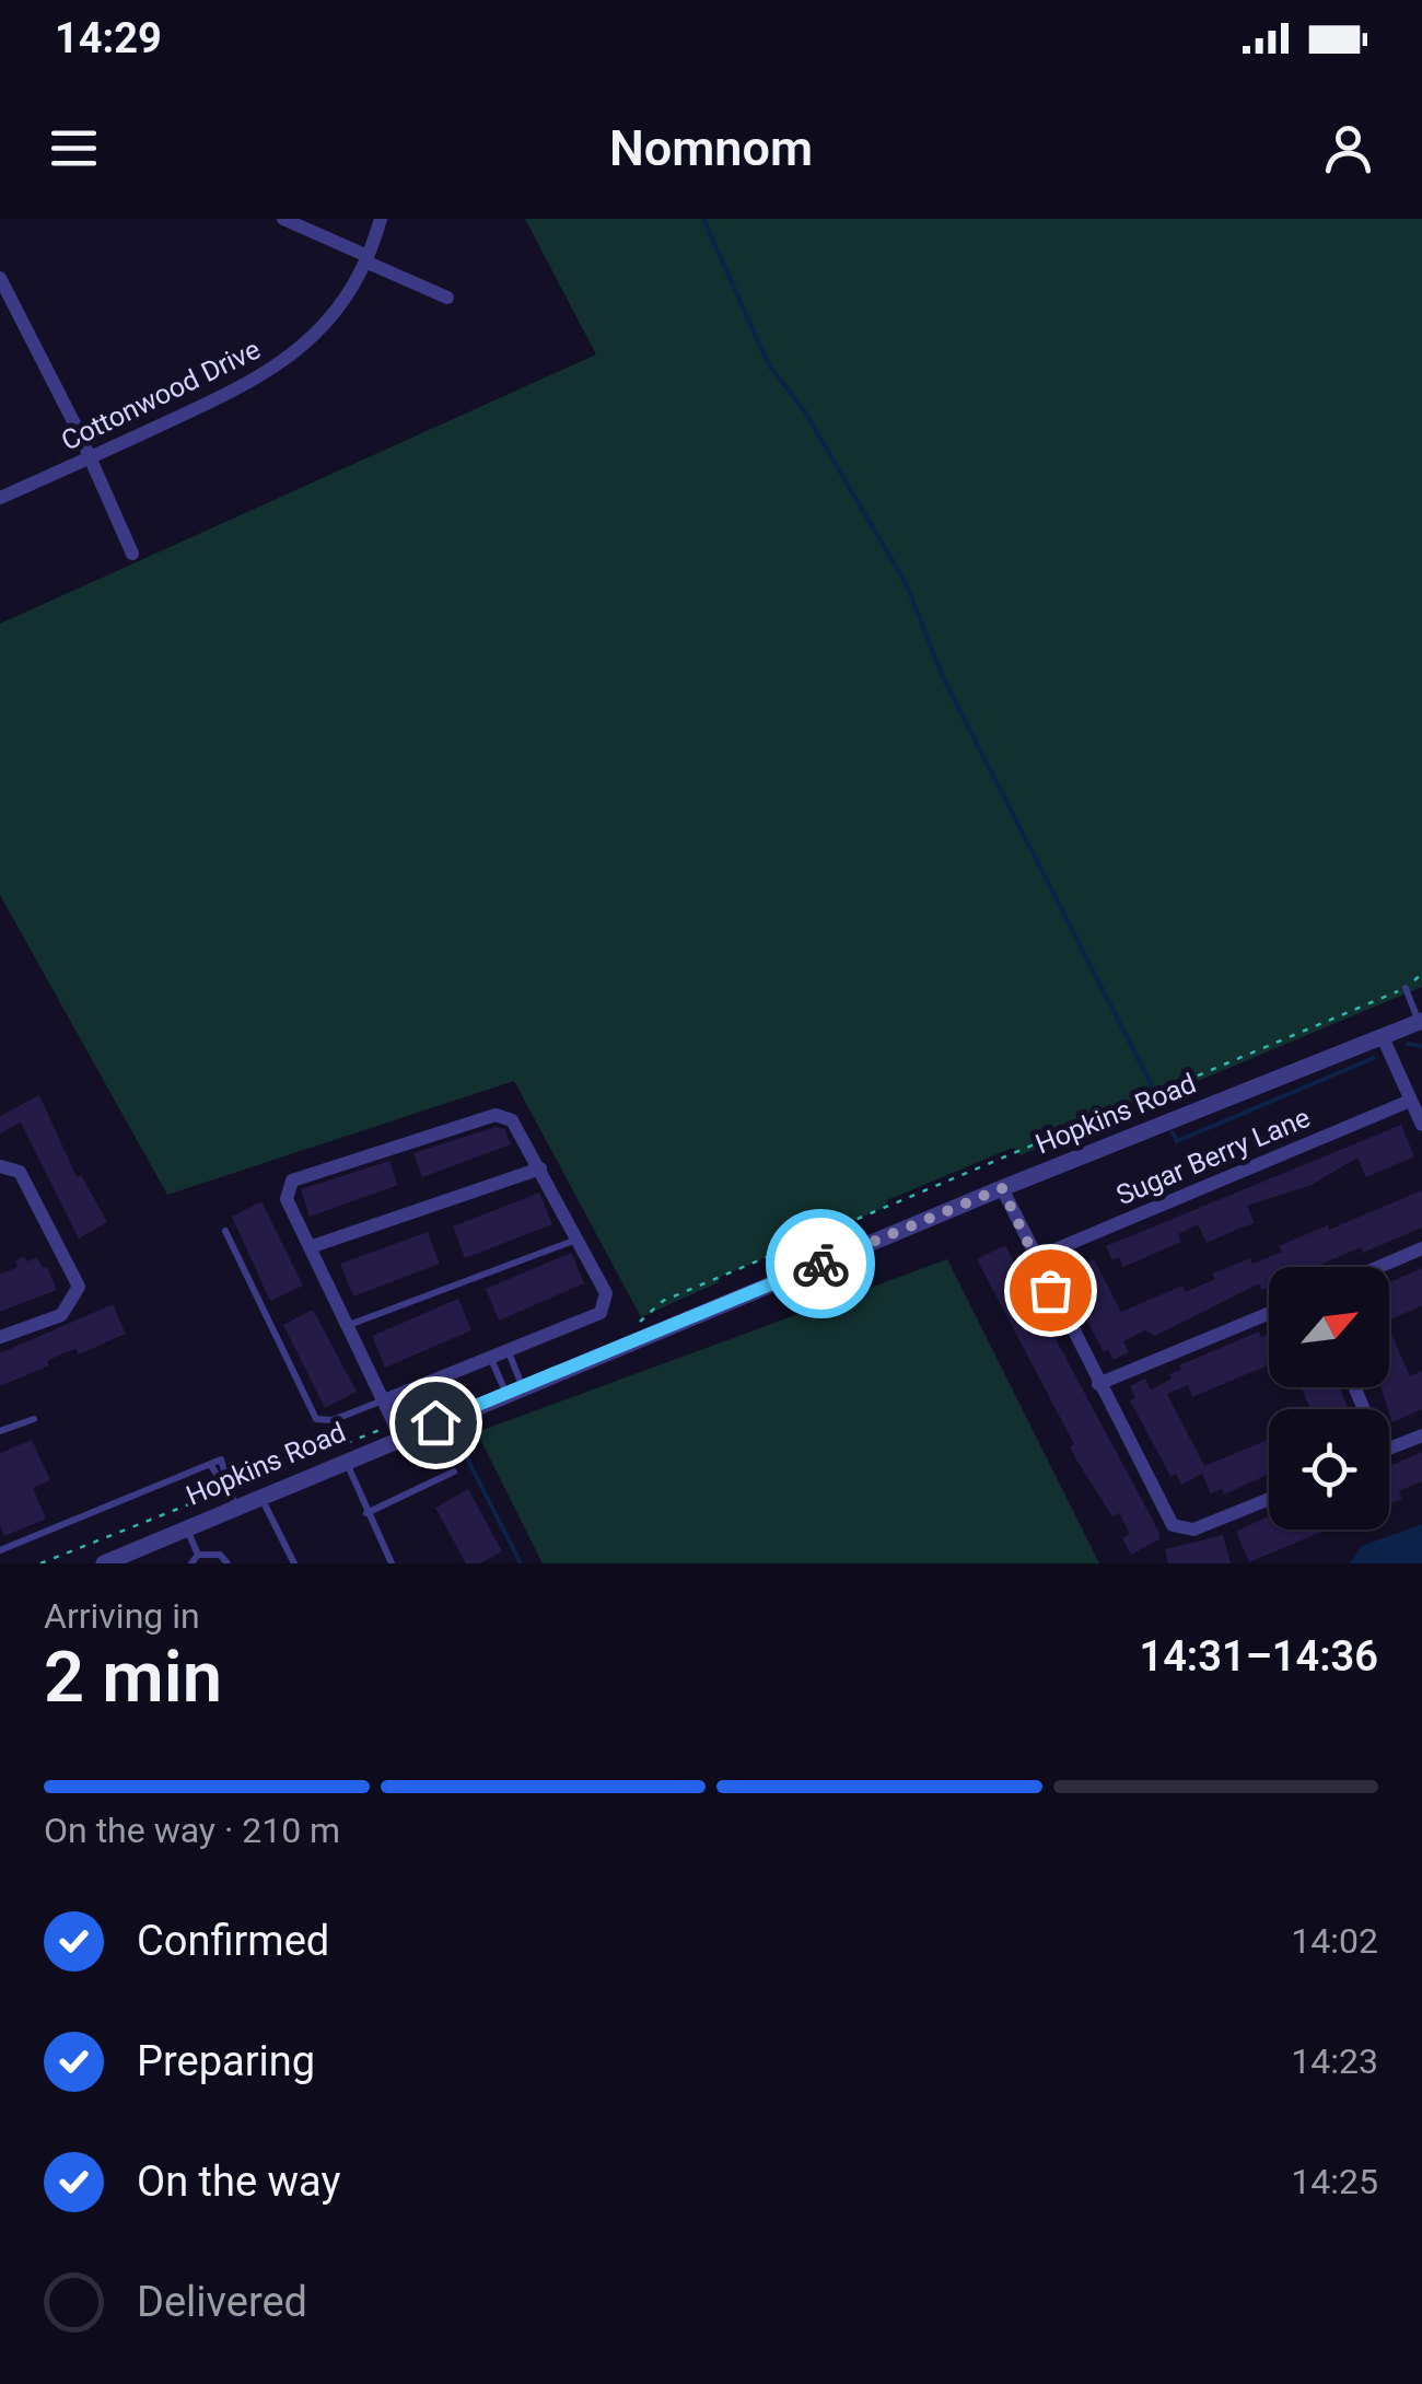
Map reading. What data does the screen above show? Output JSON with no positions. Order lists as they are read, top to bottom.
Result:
{
  "streets": {
    "street": ["Cottonwood Drive", "Hopkins Road", "Sugar Berry Lane"]
  },
  "north": "top right",
  "page": {
    "status": "14:29",
    "header": "Nomnom",
    "heading": ["2 min", "Arriving in", "14:31–14:36"],
    "bar": "On the way · 210 m",
    "list": [
      ["Confirmed", "14:02"],
      ["Preparing", "14:23"],
      ["On the way", "14:25"],
      "Delivered"
    ]
  }
}
